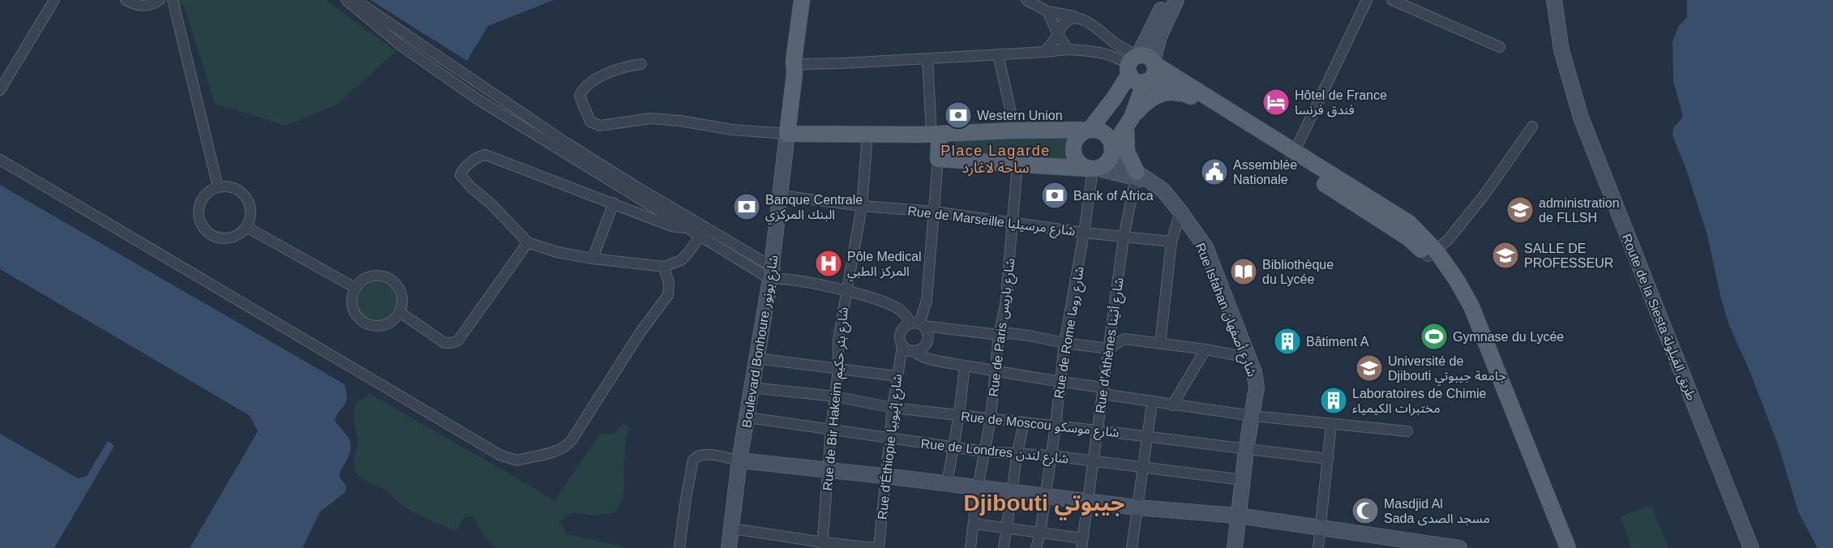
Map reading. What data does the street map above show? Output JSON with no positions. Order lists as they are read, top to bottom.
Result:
{
  "streets": {
    "street": [
      "Rue de Marseille شارع مرسيليا",
      "Rue Isfahan شارع أصفهان",
      "Route de la Siesta طريق القيلولة",
      "Rue de Paris شارع باريس",
      "Rue de Rome شارع روما",
      "Boulevard Bonhoure شارع بونور",
      "Rue d'Athènes شارع أثينا",
      "Rue de Bir Hakeim شارع بئر حكيم",
      "Rue de Moscou شارع موسكو",
      "Rue d'Éthiopie شارع إثيوبيا",
      "Rue de Londres شارع لندن"
    ]
  },
  "crossings": [
    ["Rue de Marseille شارع مرسيليا", "Rue de Paris شارع باريس"],
    ["Rue de Marseille شارع مرسيليا", "Rue de Rome شارع روما"],
    ["Rue de Marseille شارع مرسيليا", "Boulevard Bonhoure شارع بونور"],
    ["Rue de Marseille شارع مرسيليا", "Rue d'Athènes شارع أثينا"],
    ["Rue de Marseille شارع مرسيليا", "Rue de Bir Hakeim شارع بئر حكيم"],
    ["Rue Isfahan شارع أصفهان", "Rue de Rome شارع روما"],
    ["Rue Isfahan شارع أصفهان", "Rue d'Athènes شارع أثينا"],
    ["Rue Isfahan شارع أصفهان", "Rue de Moscou شارع موسكو"],
    ["Rue Isfahan شارع أصفهان", "Rue de Londres شارع لندن"],
    ["Rue de Paris شارع باريس", "Rue de Moscou شارع موسكو"],
    ["Rue de Paris شارع باريس", "Rue de Londres شارع لندن"],
    ["Rue de Rome شارع روما", "Rue de Moscou شارع موسكو"],
    ["Rue de Rome شارع روما", "Rue de Londres شارع لندن"],
    ["Boulevard Bonhoure شارع بونور", "Rue de Moscou شارع موسكو"],
    ["Boulevard Bonhoure شارع بونور", "Rue de Londres شارع لندن"],
    ["Rue d'Athènes شارع أثينا", "Rue de Moscou شارع موسكو"],
    ["Rue d'Athènes شارع أثينا", "Rue de Londres شارع لندن"],
    ["Rue de Bir Hakeim شارع بئر حكيم", "Rue de Moscou شارع موسكو"],
    ["Rue de Bir Hakeim شارع بئر حكيم", "Rue de Londres شارع لندن"],
    ["Rue de Moscou شارع موسكو", "Rue d'Éthiopie شارع إثيوبيا"],
    ["Rue d'Éthiopie شارع إثيوبيا", "Rue de Londres شارع لندن"]
  ],
  "districts": ["Place Lagarde ساحة لاغارد", "Djibouti جيبوتي"],
  "places": {
    "hotel": ["Hôtel de France فندق فرنسا"],
    "bank": ["Western Union", "Bank of Africa", "Banque Centrale البنك المركزي"],
    "public building": ["Assemblée Nationale"],
    "school or university": ["administration de FLLSH", "SALLE DE PROFESSEUR", "Université de Djibouti جامعة جيبوتي"],
    "hospital": ["Pôle Medical المركز الطبي"],
    "library": ["Bibliothèque du Lycée"],
    "sports": ["Gymnase du Lycée"],
    "building": ["Bâtiment A", "Laboratoires de Chimie مختبرات الكيمياء"],
    "mosque": ["Masdjid Al Sada مسجد الصدى"]
  }
}
